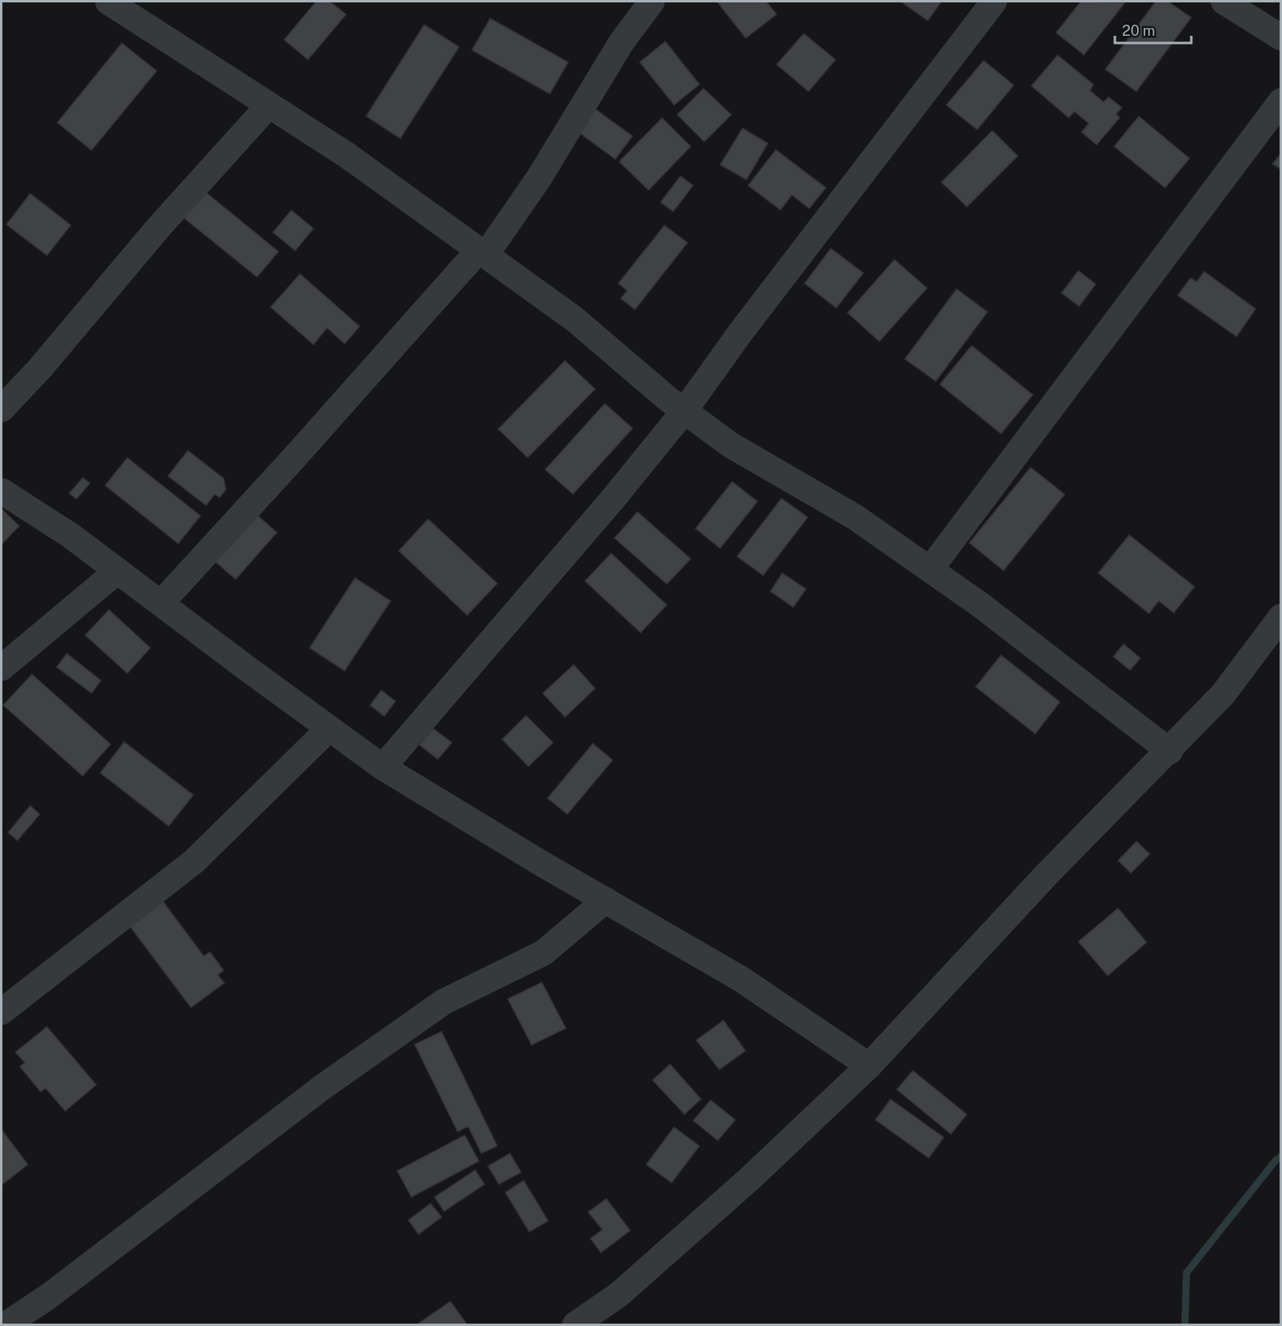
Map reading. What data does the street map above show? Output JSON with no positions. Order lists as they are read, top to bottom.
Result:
{
  "scale_bar": "20 m"
}
